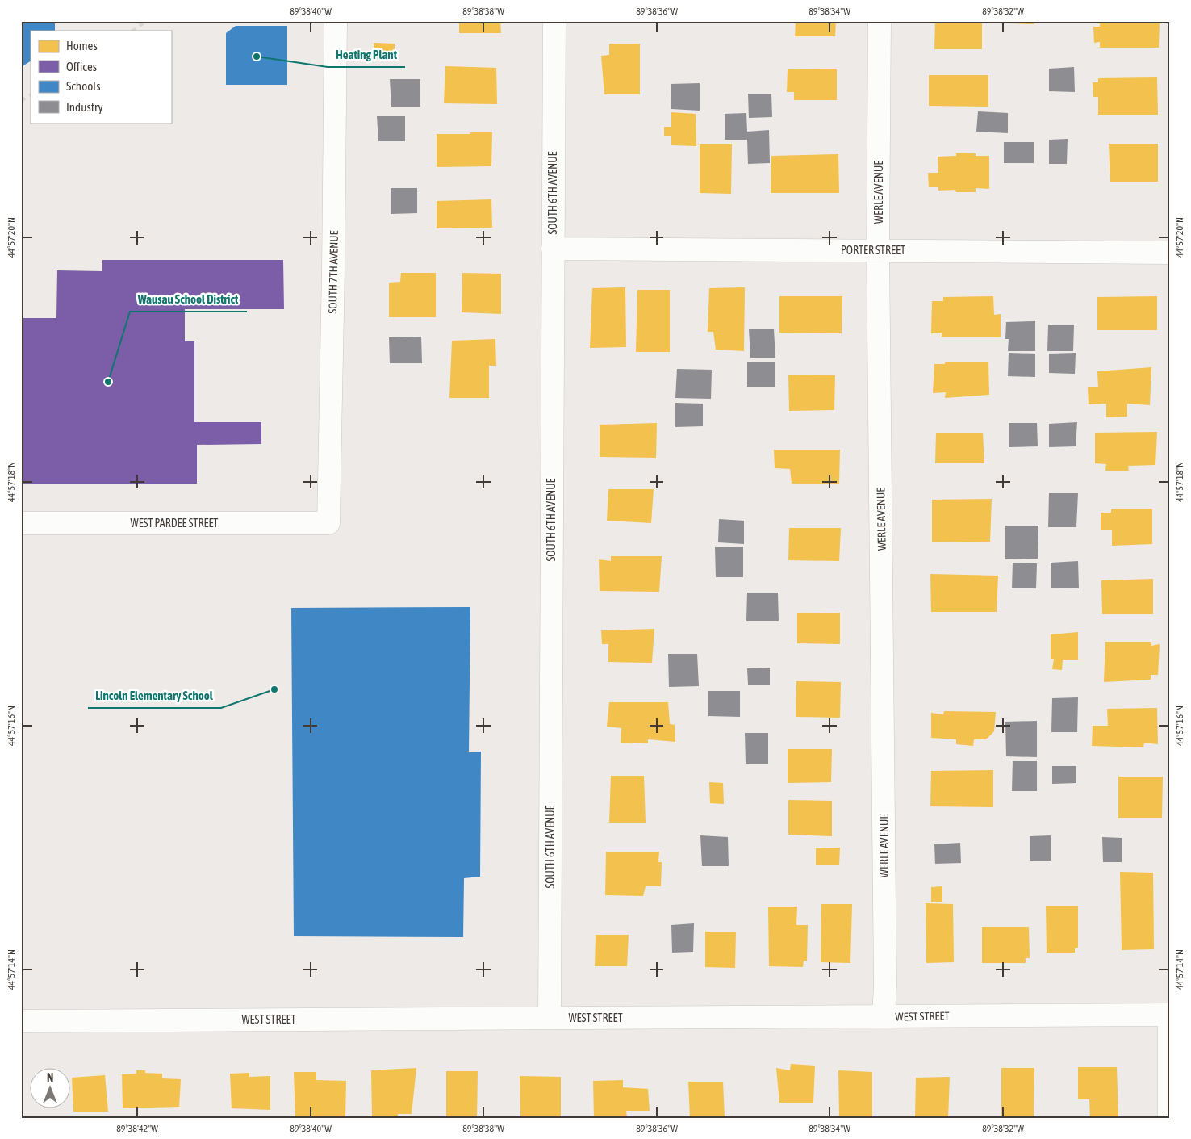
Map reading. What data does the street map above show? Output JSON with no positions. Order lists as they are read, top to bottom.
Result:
{
  "streets": {
    "street": [
      "WERLE AVENUE",
      "SOUTH 6TH AVENUE",
      "PORTER STREET",
      "SOUTH 7TH AVENUE",
      "WEST PARDEE STREET",
      "WEST STREET"
    ]
  },
  "crossings": [
    ["WERLE AVENUE", "PORTER STREET"],
    ["WERLE AVENUE", "WEST STREET"],
    ["SOUTH 6TH AVENUE", "PORTER STREET"],
    ["SOUTH 6TH AVENUE", "WEST STREET"],
    ["SOUTH 7TH AVENUE", "WEST PARDEE STREET"]
  ],
  "places": ["Heating Plant", "Wausau School District", "Lincoln Elementary School"],
  "legend": [
    "Homes",
    "Offices",
    "Schools",
    "Industry"
  ],
  "north": "top",
  "coordinates": [
    "89°38'40\"W",
    "89°38'38\"W",
    "89°38'36\"W",
    "89°38'34\"W",
    "89°38'32\"W",
    "44°57'20\"N",
    "44°57'18\"N",
    "44°57'16\"N",
    "44°57'14\"N",
    "89°38'42\"W"
  ]
}
